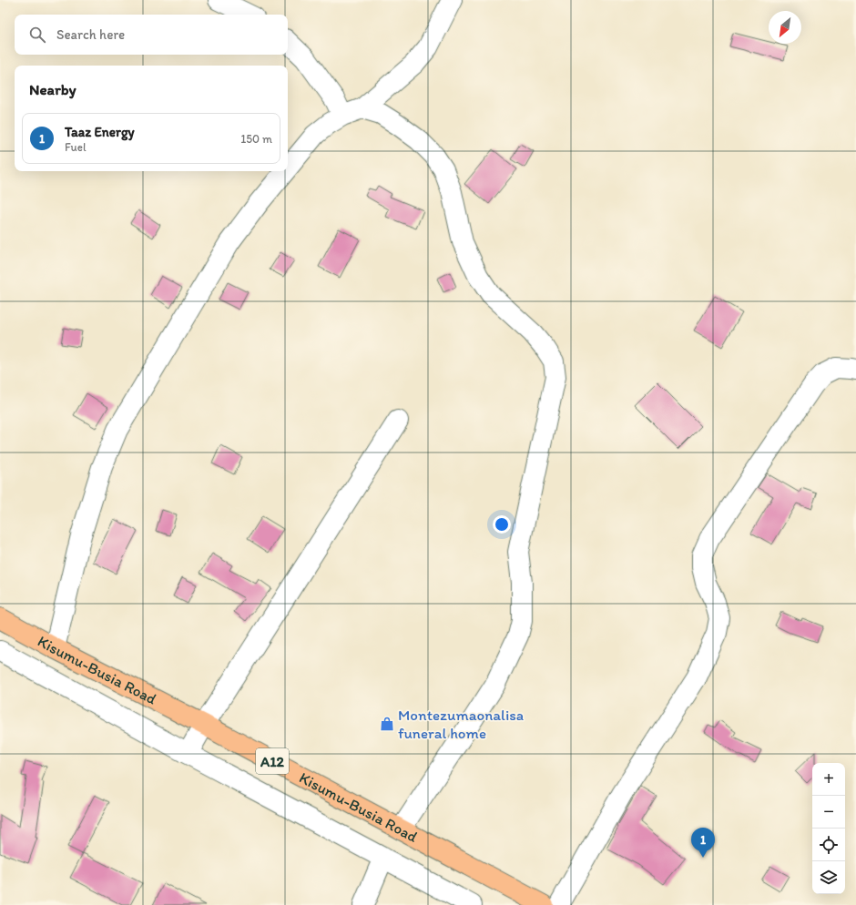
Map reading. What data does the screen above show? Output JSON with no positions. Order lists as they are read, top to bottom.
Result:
{
  "streets": {
    "highway": ["Kisumu-Busia Road", "A12"]
  },
  "places": {
    "shop": ["Montezumaonalisa funeral home"]
  },
  "north": "bottom left",
  "page": {
    "search": "Search here",
    "heading": "Nearby",
    "list": [
      {
        "mark": "1",
        "name": "Taaz Energy",
        "note": "Fuel",
        "value": "150 m"
      }
    ],
    "map_buttons": ["+", "−"],
    "pins": "1"
  }
}
